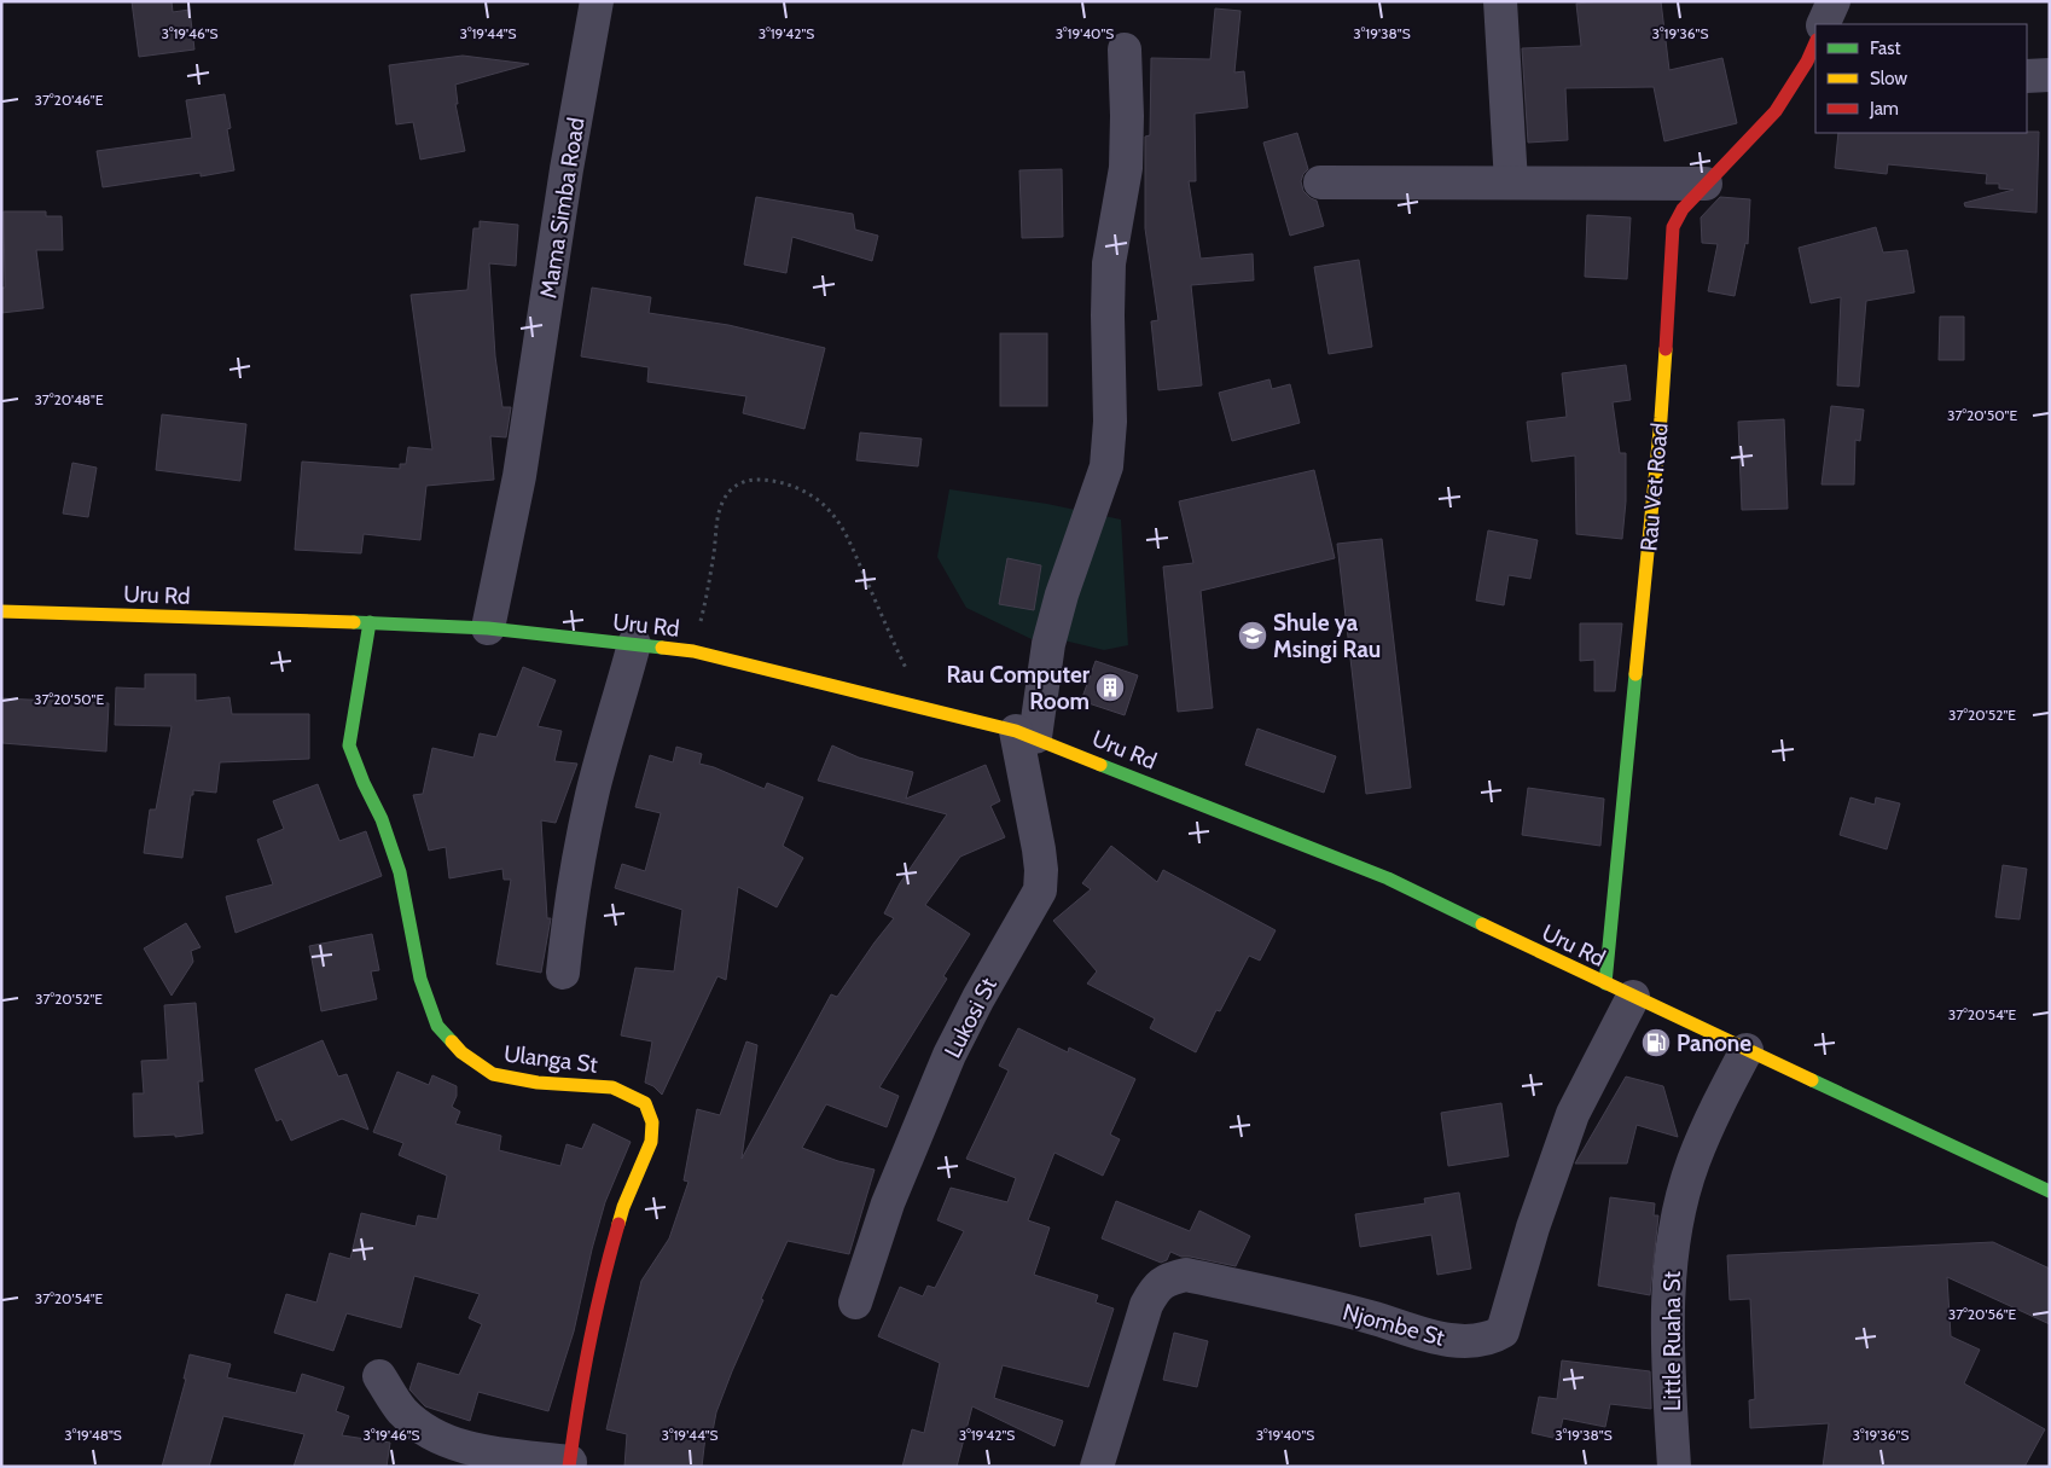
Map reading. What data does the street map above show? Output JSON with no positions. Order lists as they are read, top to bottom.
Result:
{
  "streets": {
    "street": [
      "Mama Simba Road",
      "Rau Vet Road",
      "Uru Rd",
      "Lukosi St",
      "Ulanga St",
      "Njombe St",
      "Little Ruaha St"
    ]
  },
  "crossings": [
    ["Mama Simba Road", "Uru Rd"],
    ["Rau Vet Road", "Uru Rd"],
    ["Rau Vet Road", "Njombe St"],
    ["Uru Rd", "Lukosi St"],
    ["Uru Rd", "Ulanga St"],
    ["Uru Rd", "Njombe St"],
    ["Uru Rd", "Little Ruaha St"]
  ],
  "places": {
    "school or university": ["Shule ya Msingi Rau"],
    "building": ["Rau Computer Room"],
    "fuel station": ["Panone"]
  },
  "legend": ["Fast", "Slow", "Jam"],
  "coordinates": [
    "3°19'46\"S",
    "3°19'44\"S",
    "3°19'42\"S",
    "3°19'40\"S",
    "3°19'38\"S",
    "3°19'36\"S",
    "37°20'46\"E",
    "37°20'48\"E",
    "37°20'50\"E",
    "37°20'52\"E",
    "37°20'54\"E",
    "37°20'56\"E",
    "3°19'48\"S"
  ]
}
